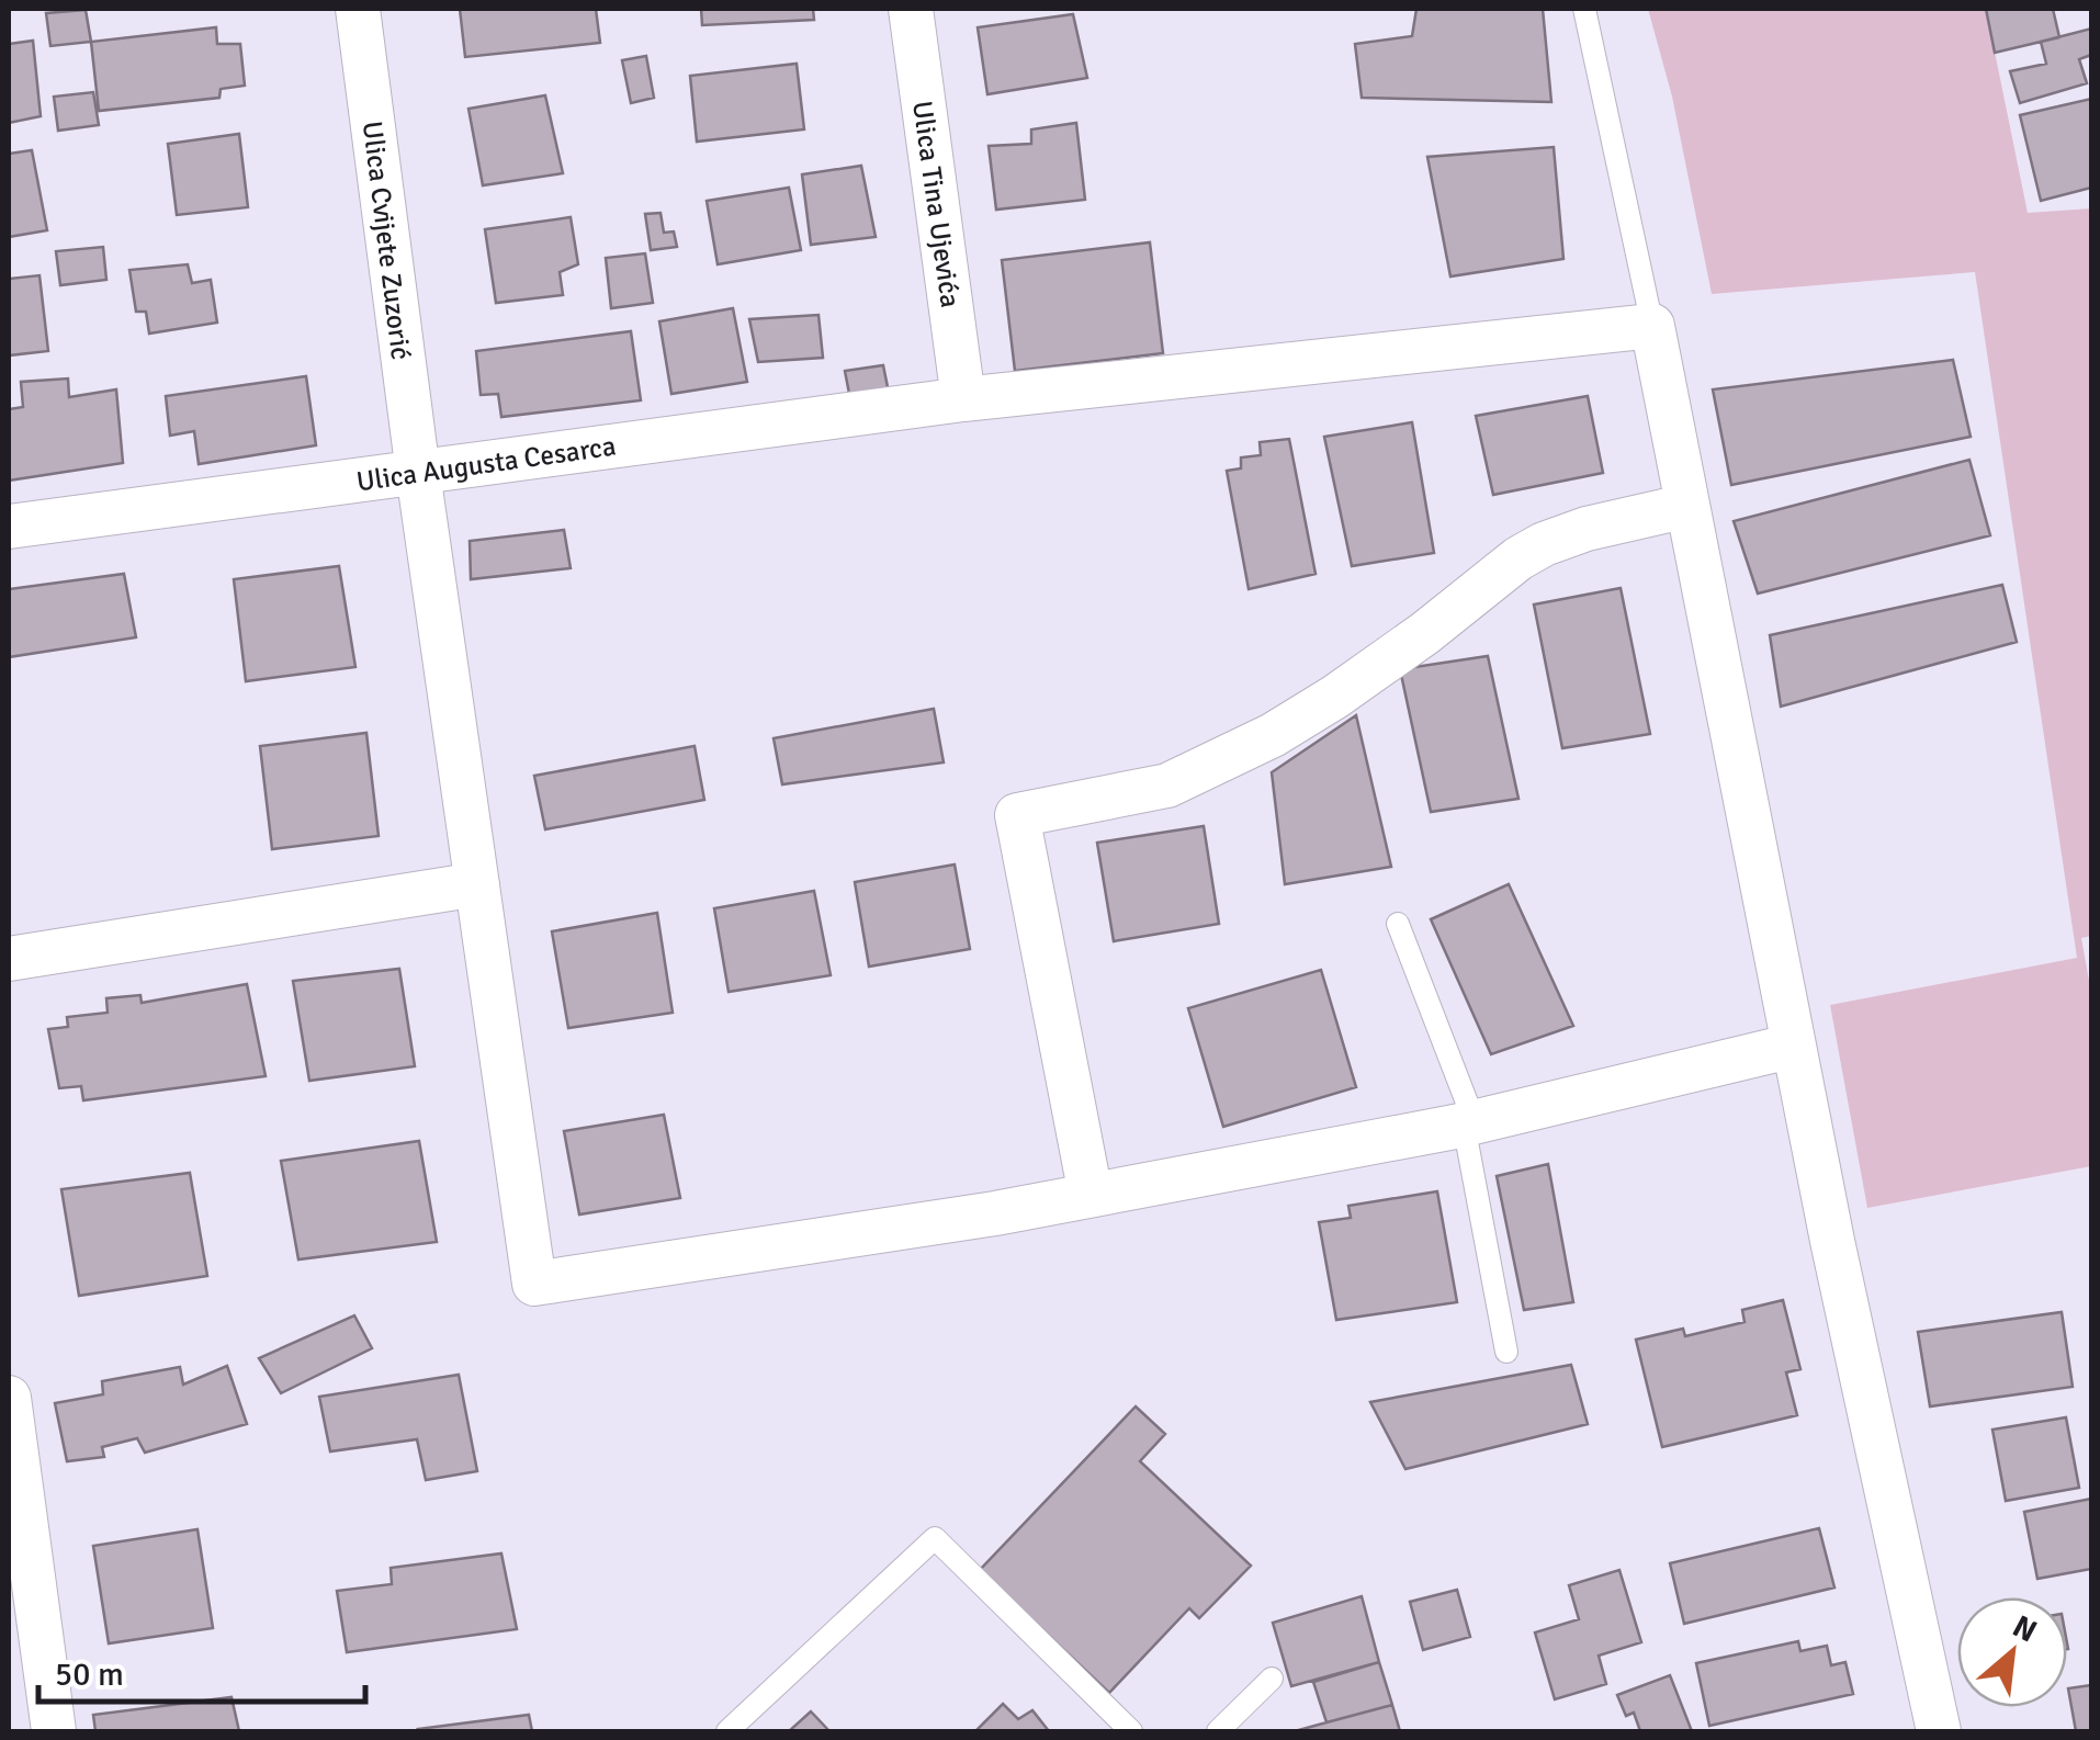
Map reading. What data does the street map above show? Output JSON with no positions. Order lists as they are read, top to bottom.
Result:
{
  "streets": {
    "street": ["Ulica Tina Ujevića", "Ulica Cvijete Zuzorić", "Ulica Augusta Cesarca"]
  },
  "crossings": [
    ["Ulica Tina Ujevića", "Ulica Augusta Cesarca"],
    ["Ulica Cvijete Zuzorić", "Ulica Augusta Cesarca"]
  ],
  "scale_bar": "50 m",
  "north": "top right"
}
